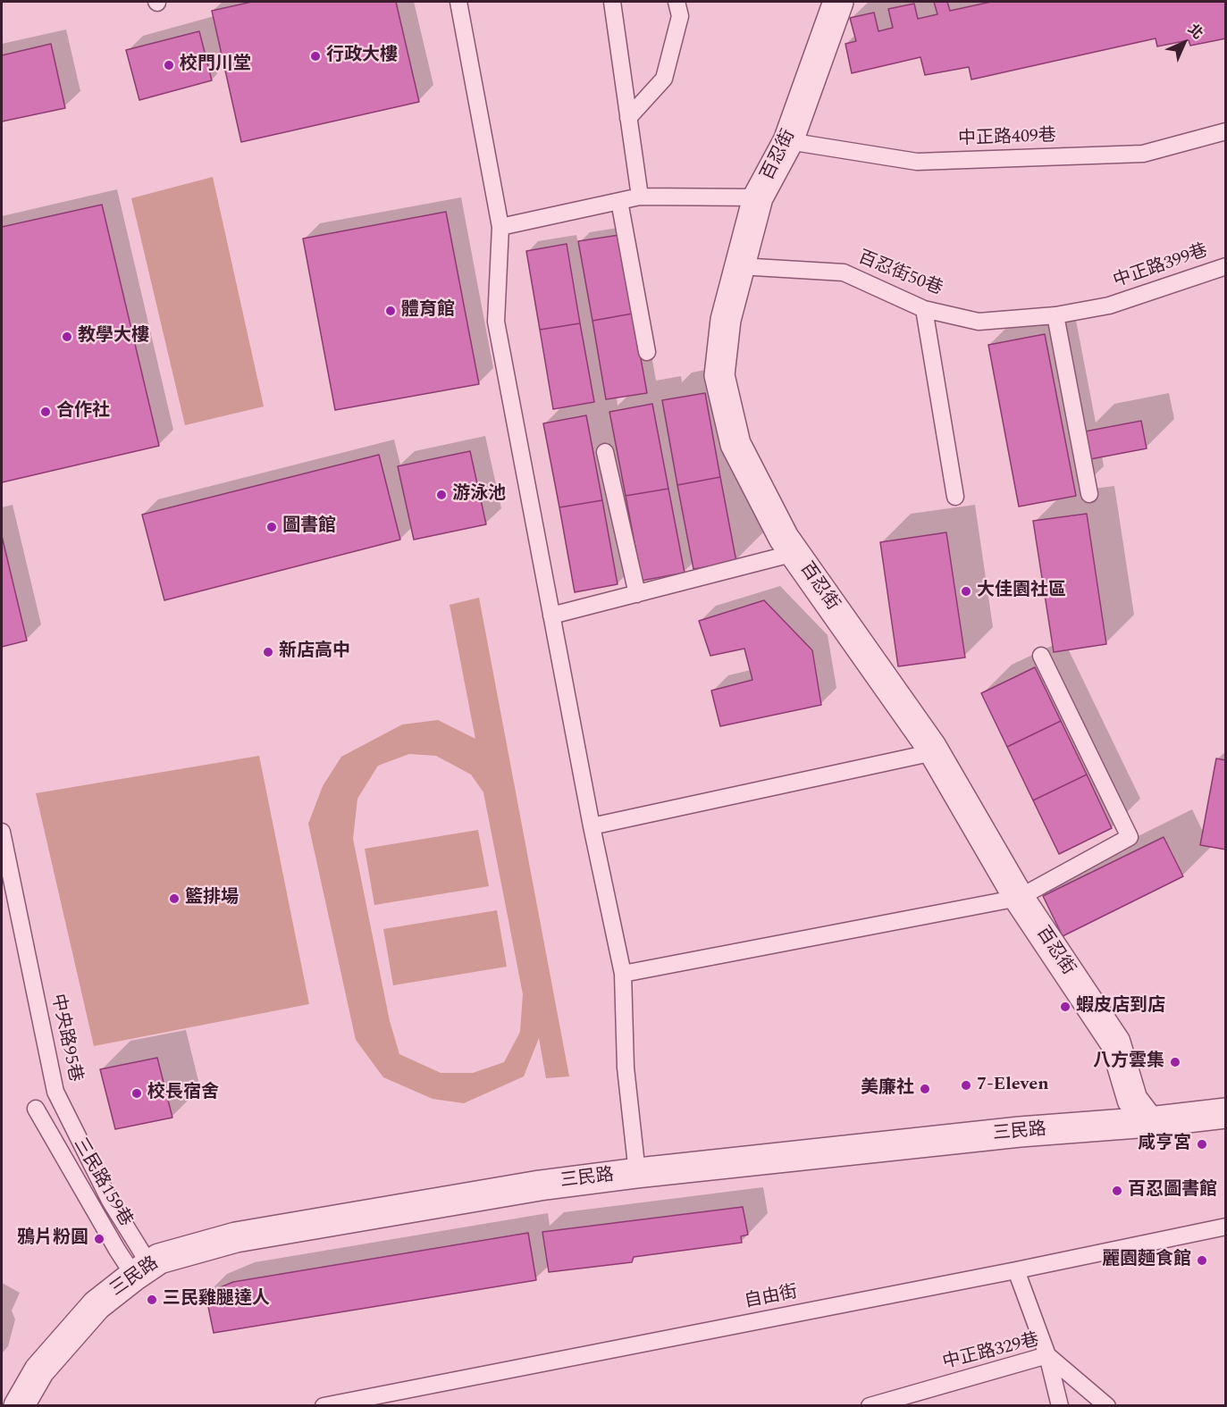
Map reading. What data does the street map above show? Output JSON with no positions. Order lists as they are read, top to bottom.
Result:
{
  "streets": {
    "street": ["百忍街", "三民路"],
    "lane": [
      "中正路409巷",
      "中正路399巷",
      "百忍街50巷",
      "中央路95巷",
      "三民路159巷",
      "自由街",
      "中正路329巷"
    ]
  },
  "crossings": [
    ["中正路409巷", "百忍街"],
    ["百忍街", "百忍街50巷"],
    ["百忍街", "三民路"],
    ["中正路399巷", "百忍街50巷"],
    ["中央路95巷", "三民路"],
    ["中央路95巷", "三民路159巷"],
    ["三民路", "三民路159巷"]
  ],
  "places": [
    "行政大樓",
    "校門川堂",
    "體育館",
    "教學大樓",
    "合作社",
    "游泳池",
    "圖書館",
    "大佳園社區",
    "新店高中",
    "籃排場",
    "蝦皮店到店",
    "八方雲集",
    "7-Eleven",
    "美廉社",
    "校長宿舍",
    "咸亨宮",
    "百忍圖書館",
    "鴉片粉圓",
    "麗園麵食館",
    "三民雞腿達人"
  ],
  "north": "top right"
}
